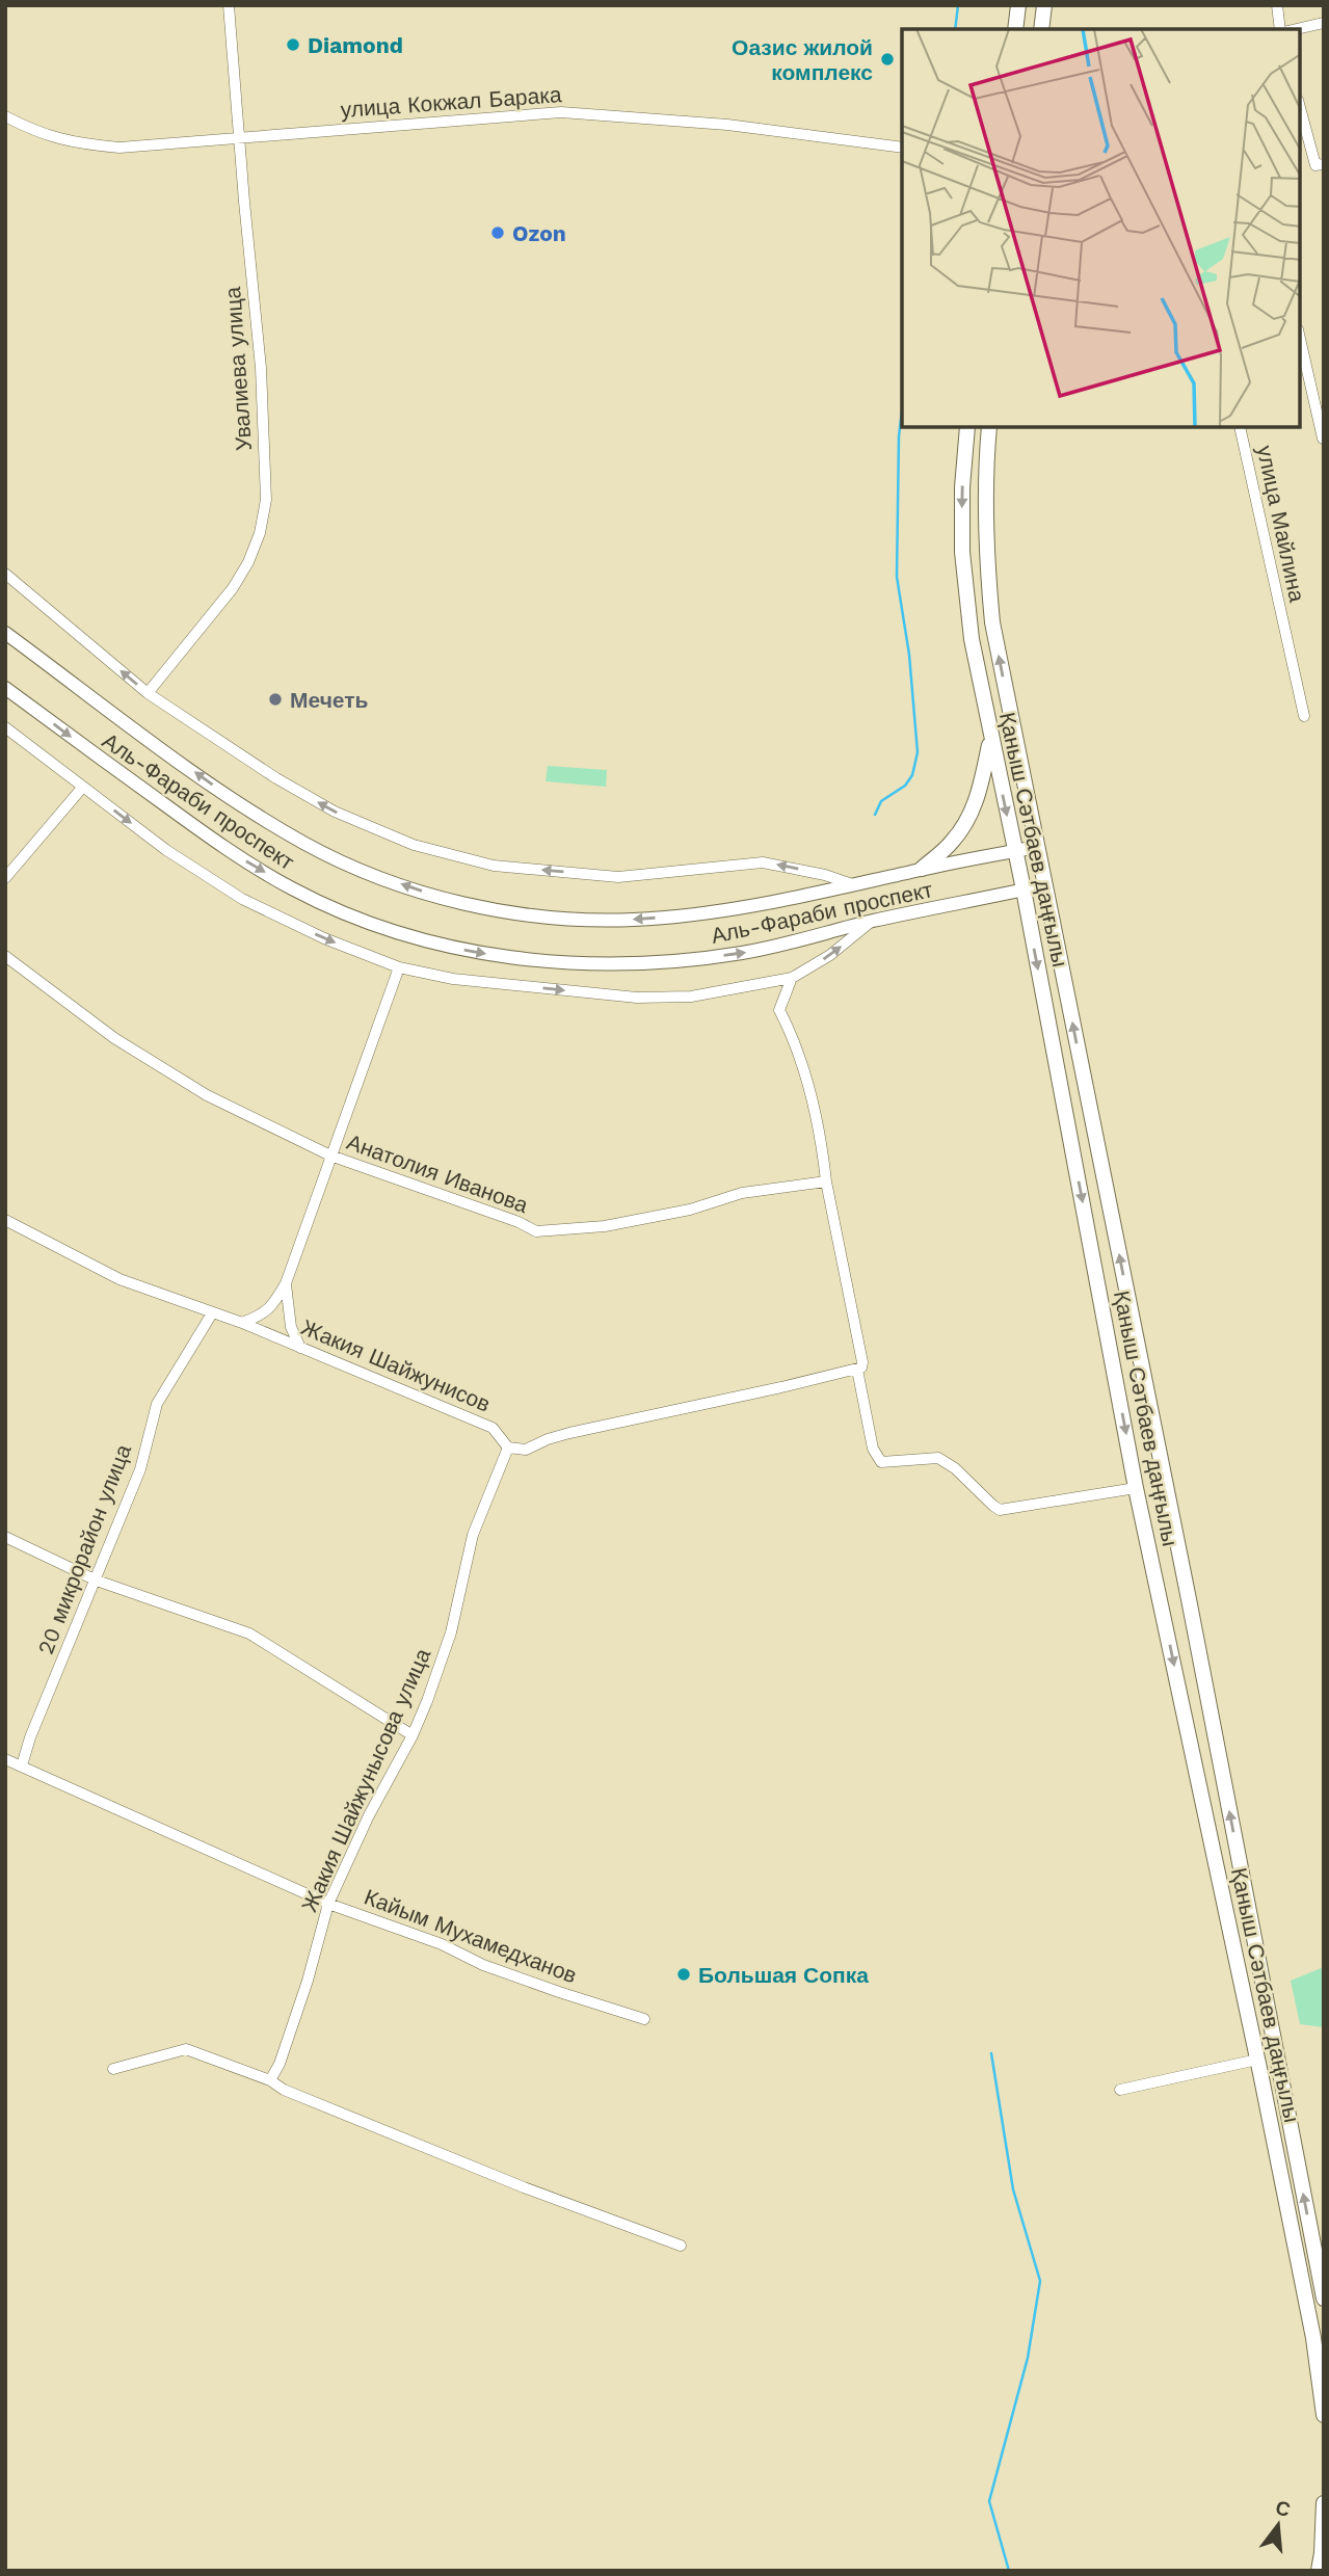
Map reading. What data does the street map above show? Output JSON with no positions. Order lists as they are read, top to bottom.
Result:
{
  "streets": {
    "main road": ["Қаныш Сәтбаев даңғылы"],
    "street": [
      "улица Кокжал Барака",
      "Увалиева улица",
      "улица Майлина",
      "Аль-Фараби проспект",
      "Анатолия Иванова",
      "Жакия Шайжунисов",
      "20 микрорайон улица",
      "Жакия Шайжунысова улица",
      "Кайым Мухамедханов"
    ]
  },
  "crossings": [
    ["улица Кокжал Барака", "Увалиева улица"],
    ["Аль-Фараби проспект", "Қаныш Сәтбаев даңғылы"],
    ["Жакия Шайжунисов", "20 микрорайон улица"],
    ["Жакия Шайжунисов", "Жакия Шайжунысова улица"],
    ["20 микрорайон улица", "Кайым Мухамедханов"],
    ["Жакия Шайжунысова улица", "Кайым Мухамедханов"]
  ],
  "places": [
    "Diamond",
    "Оазис жилой комплекс",
    "Ozon",
    "Мечеть",
    "Большая Сопка"
  ],
  "north": "top"
}
